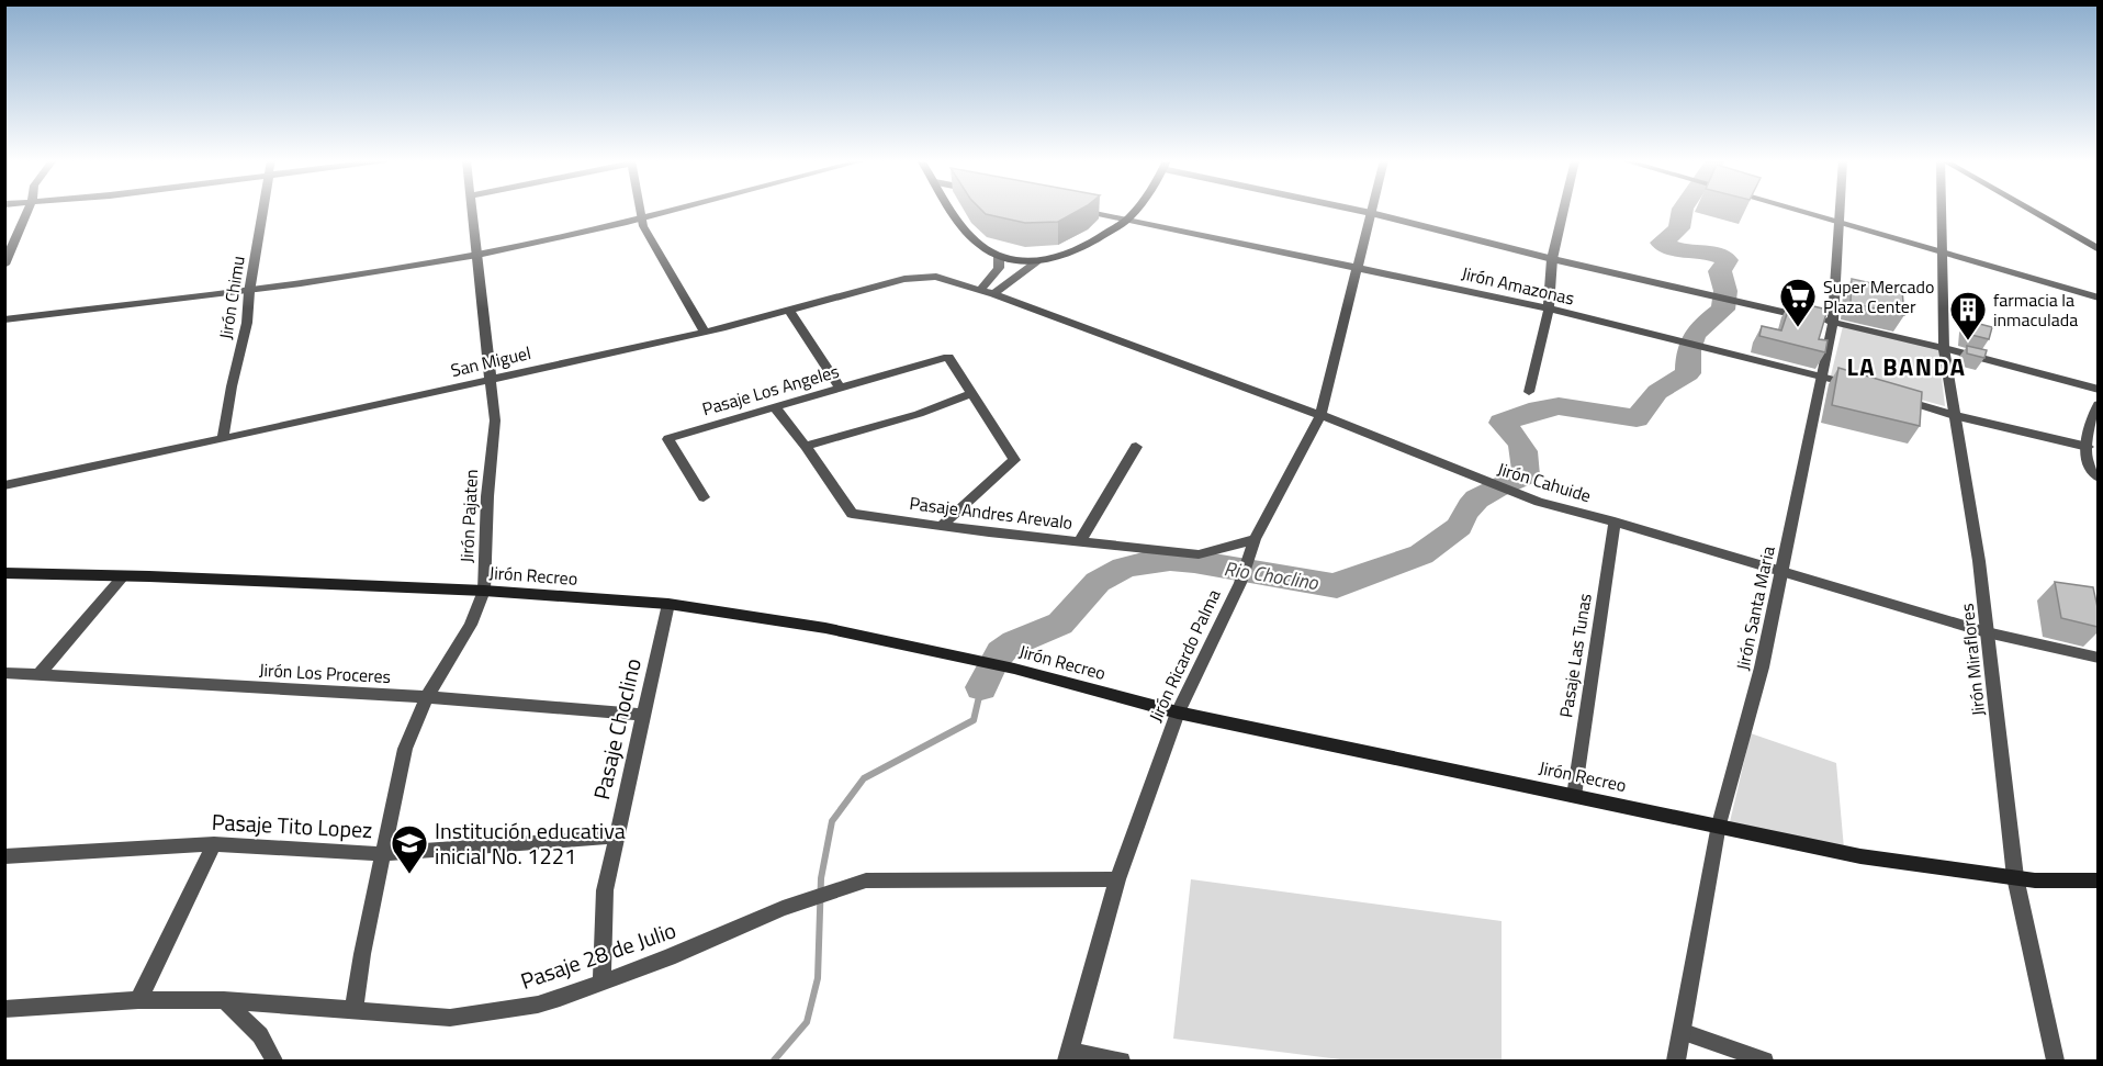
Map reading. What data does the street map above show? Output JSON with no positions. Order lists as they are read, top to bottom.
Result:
{
  "streets": {
    "main road": ["Jirón Recreo"],
    "street": [
      "Jirón Amazonas",
      "Jirón Chimu",
      "San Miguel",
      "Pasaje Los Angeles",
      "Jirón Cahuide",
      "Pasaje Andres Arevalo",
      "Jirón Pajaten",
      "Jirón Santa Maria",
      "Jirón Ricardo Palma",
      "Pasaje Las Tunas",
      "Jirón Miraflores",
      "Jirón Los Proceres",
      "Pasaje Choclino",
      "Pasaje Tito Lopez",
      "Pasaje 28 de Julio"
    ]
  },
  "crossings": [
    ["Jirón Amazonas", "Jirón Santa Maria"],
    ["Jirón Amazonas", "Jirón Ricardo Palma"],
    ["Jirón Chimu", "San Miguel"],
    ["San Miguel", "Jirón Cahuide"],
    ["San Miguel", "Jirón Pajaten"],
    ["Pasaje Los Angeles", "Pasaje Andres Arevalo"],
    ["Jirón Cahuide", "Jirón Santa Maria"],
    ["Jirón Cahuide", "Jirón Ricardo Palma"],
    ["Jirón Cahuide", "Pasaje Las Tunas"],
    ["Jirón Cahuide", "Jirón Miraflores"],
    ["Pasaje Andres Arevalo", "Jirón Ricardo Palma"],
    ["Jirón Pajaten", "Jirón Recreo"],
    ["Jirón Pajaten", "Jirón Los Proceres"],
    ["Jirón Pajaten", "Pasaje Tito Lopez"],
    ["Jirón Pajaten", "Pasaje 28 de Julio"],
    ["Jirón Recreo", "Jirón Santa Maria"],
    ["Jirón Recreo", "Jirón Ricardo Palma"],
    ["Jirón Recreo", "Pasaje Las Tunas"],
    ["Jirón Recreo", "Jirón Miraflores"],
    ["Jirón Recreo", "Pasaje Choclino"],
    ["Jirón Ricardo Palma", "Pasaje 28 de Julio"],
    ["Jirón Los Proceres", "Pasaje Choclino"],
    ["Pasaje Choclino", "Pasaje Tito Lopez"],
    ["Pasaje Choclino", "Pasaje 28 de Julio"]
  ],
  "districts": ["LA BANDA"],
  "water": ["Rio Choclino"],
  "places": {
    "supermarket": ["Super Mercado Plaza Center"],
    "building": ["farmacia la inmaculada"],
    "school or university": ["Institución educativa inicial No. 1221"]
  }
}
